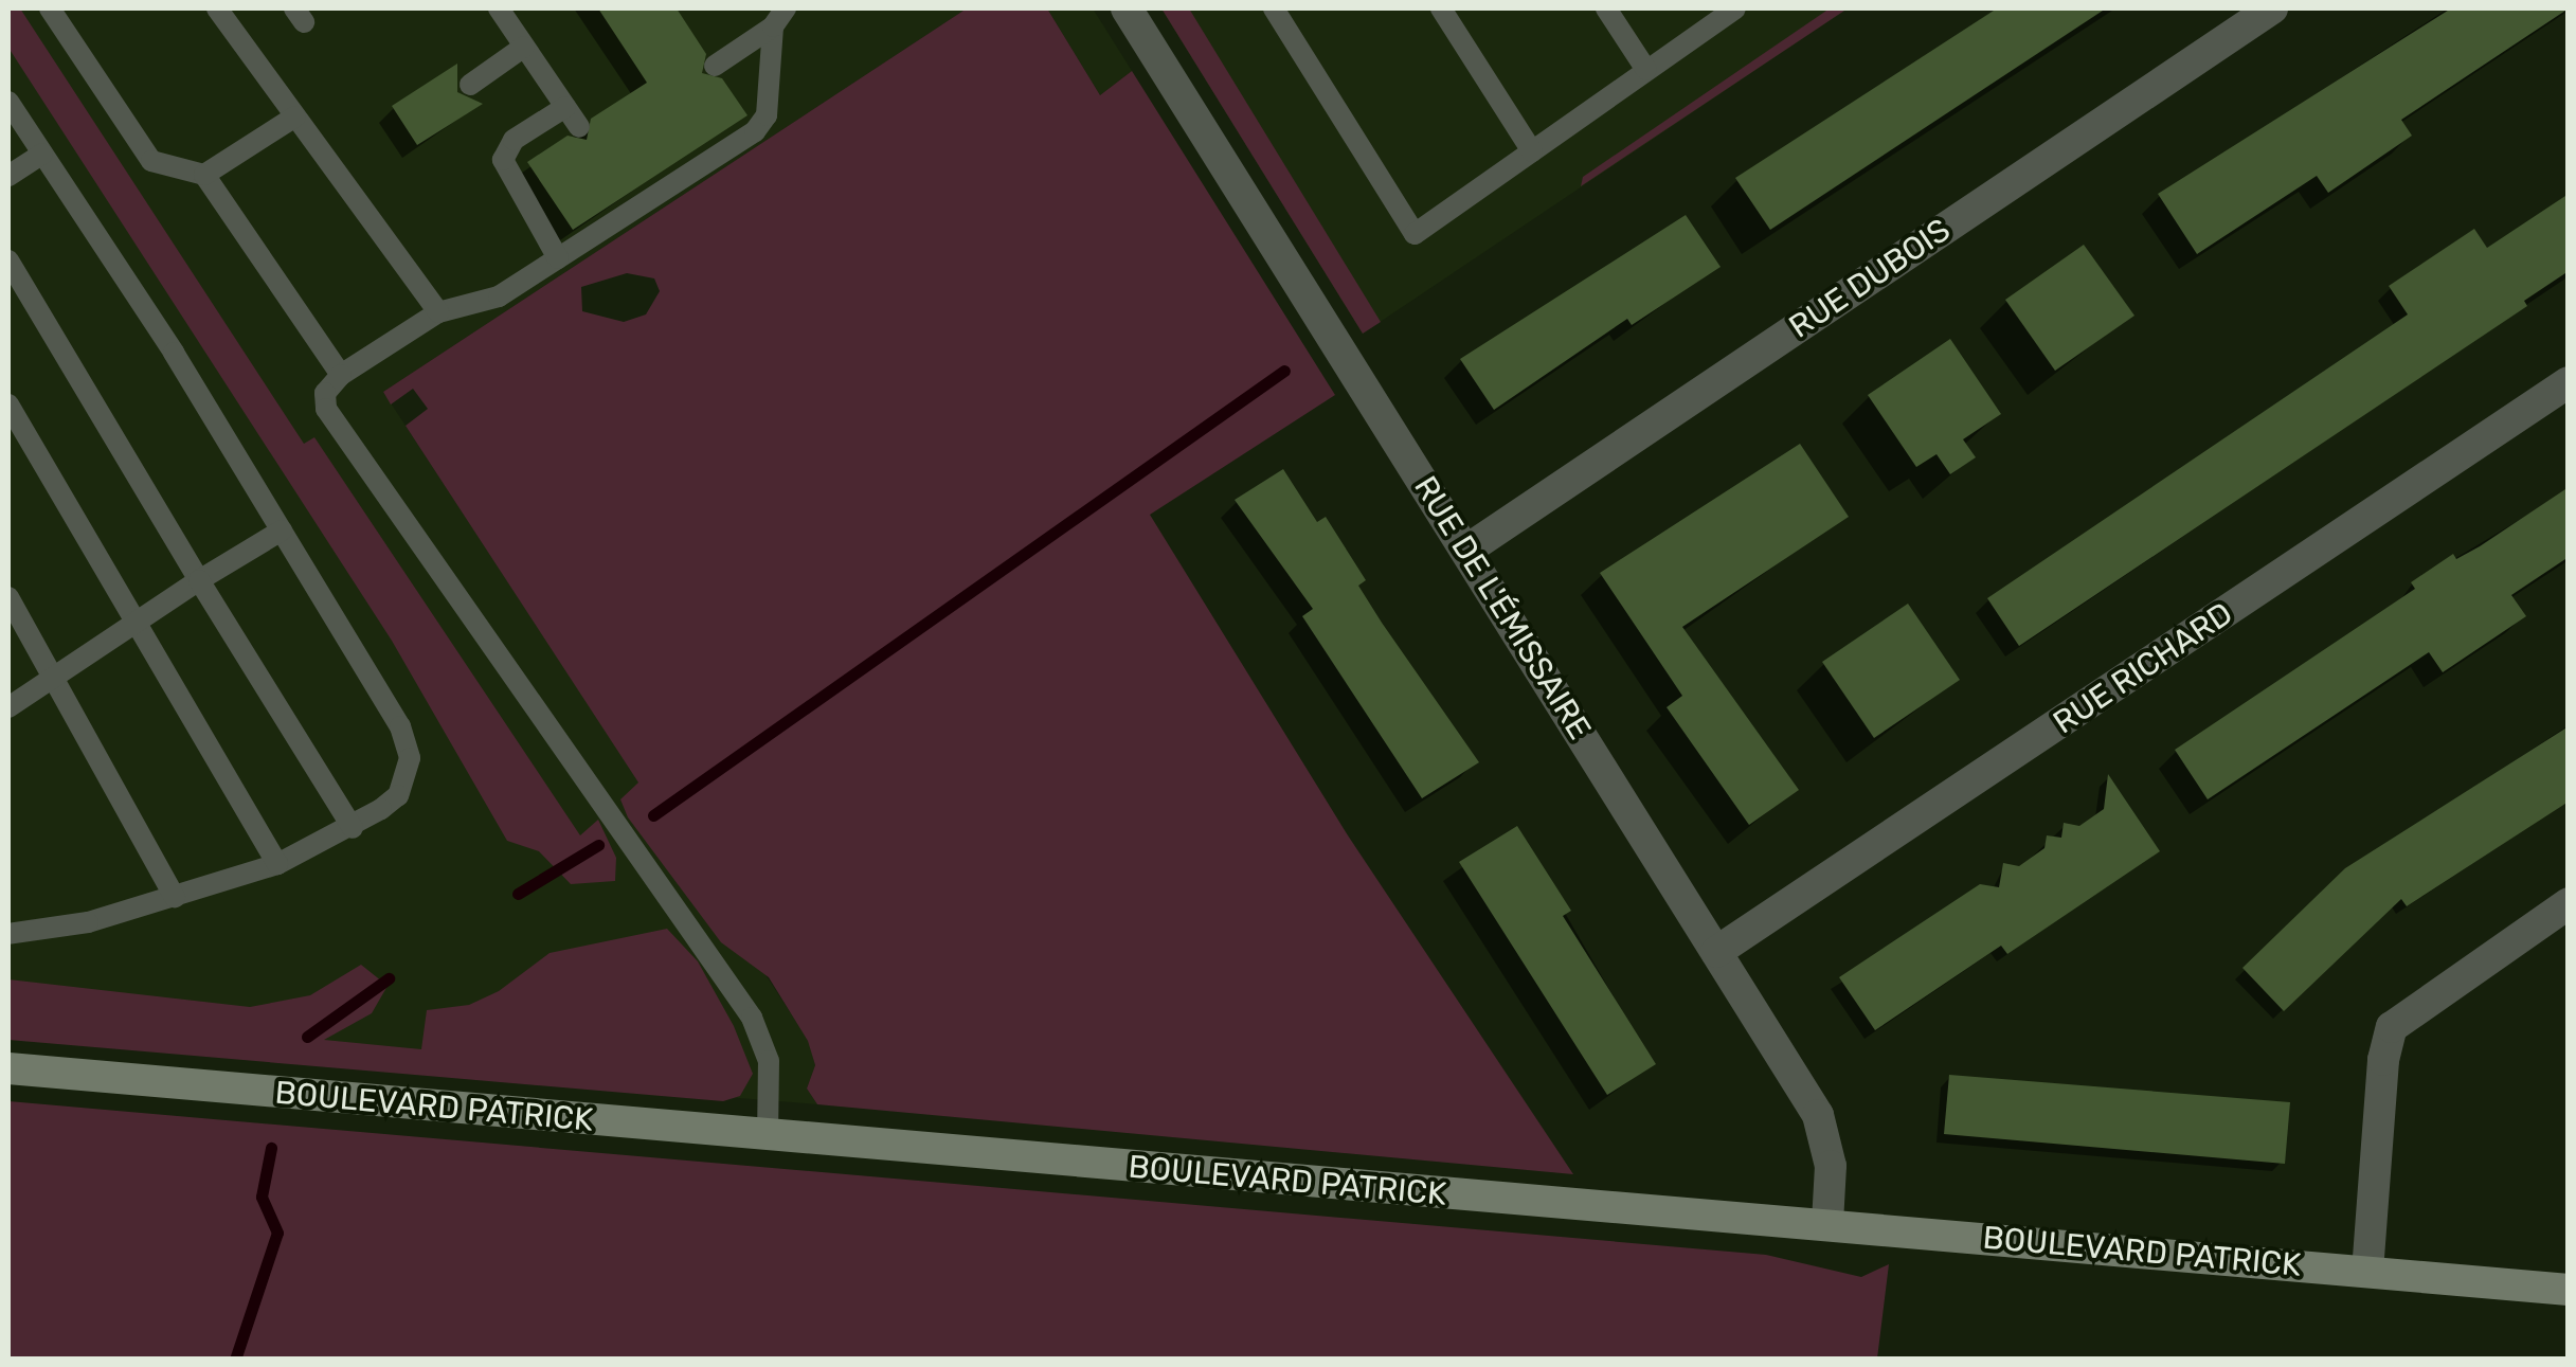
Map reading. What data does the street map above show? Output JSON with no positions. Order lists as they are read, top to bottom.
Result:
{
  "streets": {
    "street": [
      "RUE DUBOIS",
      "RUE DE L'ÉMISSAIRE",
      "RUE RICHARD",
      "BOULEVARD PATRICK"
    ]
  },
  "crossings": [
    ["RUE DUBOIS", "RUE DE L'ÉMISSAIRE"],
    ["RUE DE L'ÉMISSAIRE", "RUE RICHARD"],
    ["RUE DE L'ÉMISSAIRE", "BOULEVARD PATRICK"]
  ]
}
